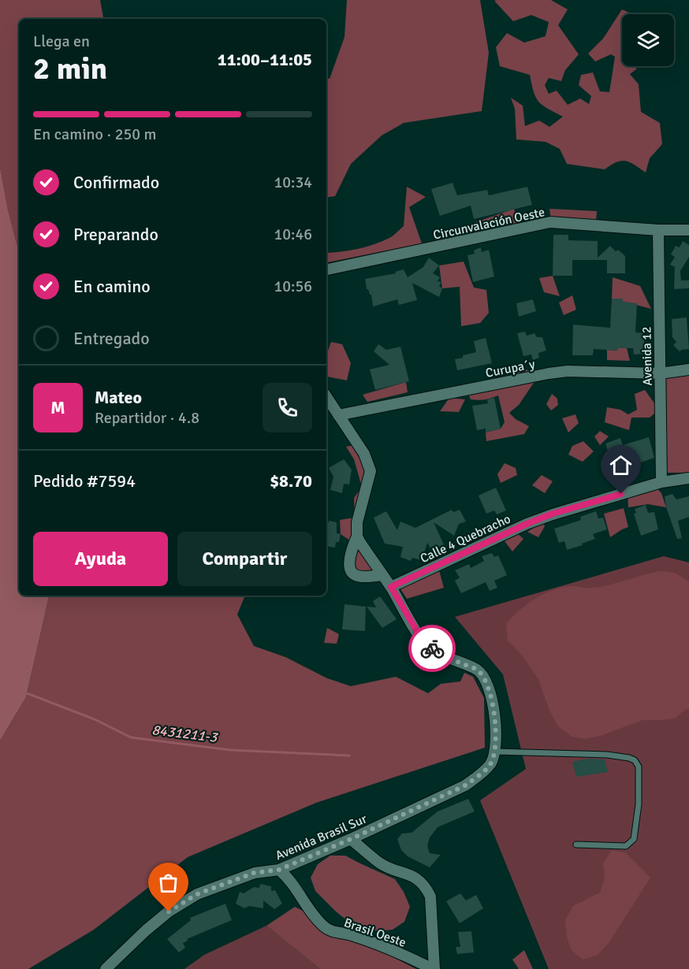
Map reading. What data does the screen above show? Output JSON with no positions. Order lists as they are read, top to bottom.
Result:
{
  "streets": {
    "street": [
      "Circunvalación Oeste",
      "Avenida 12",
      "Curupa´y",
      "Calle 4 Quebracho",
      "Avenida Brasil Sur",
      "Brasil Oeste"
    ]
  },
  "crossings": [
    ["Circunvalación Oeste", "Avenida 12"],
    ["Avenida 12", "Curupa´y"],
    ["Avenida 12", "Calle 4 Quebracho"],
    ["Avenida Brasil Sur", "Brasil Oeste"]
  ],
  "water": ["8431211-3"],
  "page": {
    "heading": ["2 min", "Llega en", "11:00–11:05"],
    "panel": [
      "Mateo",
      "Repartidor · 4.8",
      "Pedido #7594",
      "$8.70"
    ],
    "bar": "En camino · 250 m",
    "list": [
      ["Confirmado", "10:34"],
      ["Preparando", "10:46"],
      ["En camino", "10:56"],
      "Entregado"
    ],
    "round": "M",
    "buttons": ["Ayuda", "Compartir"]
  }
}
